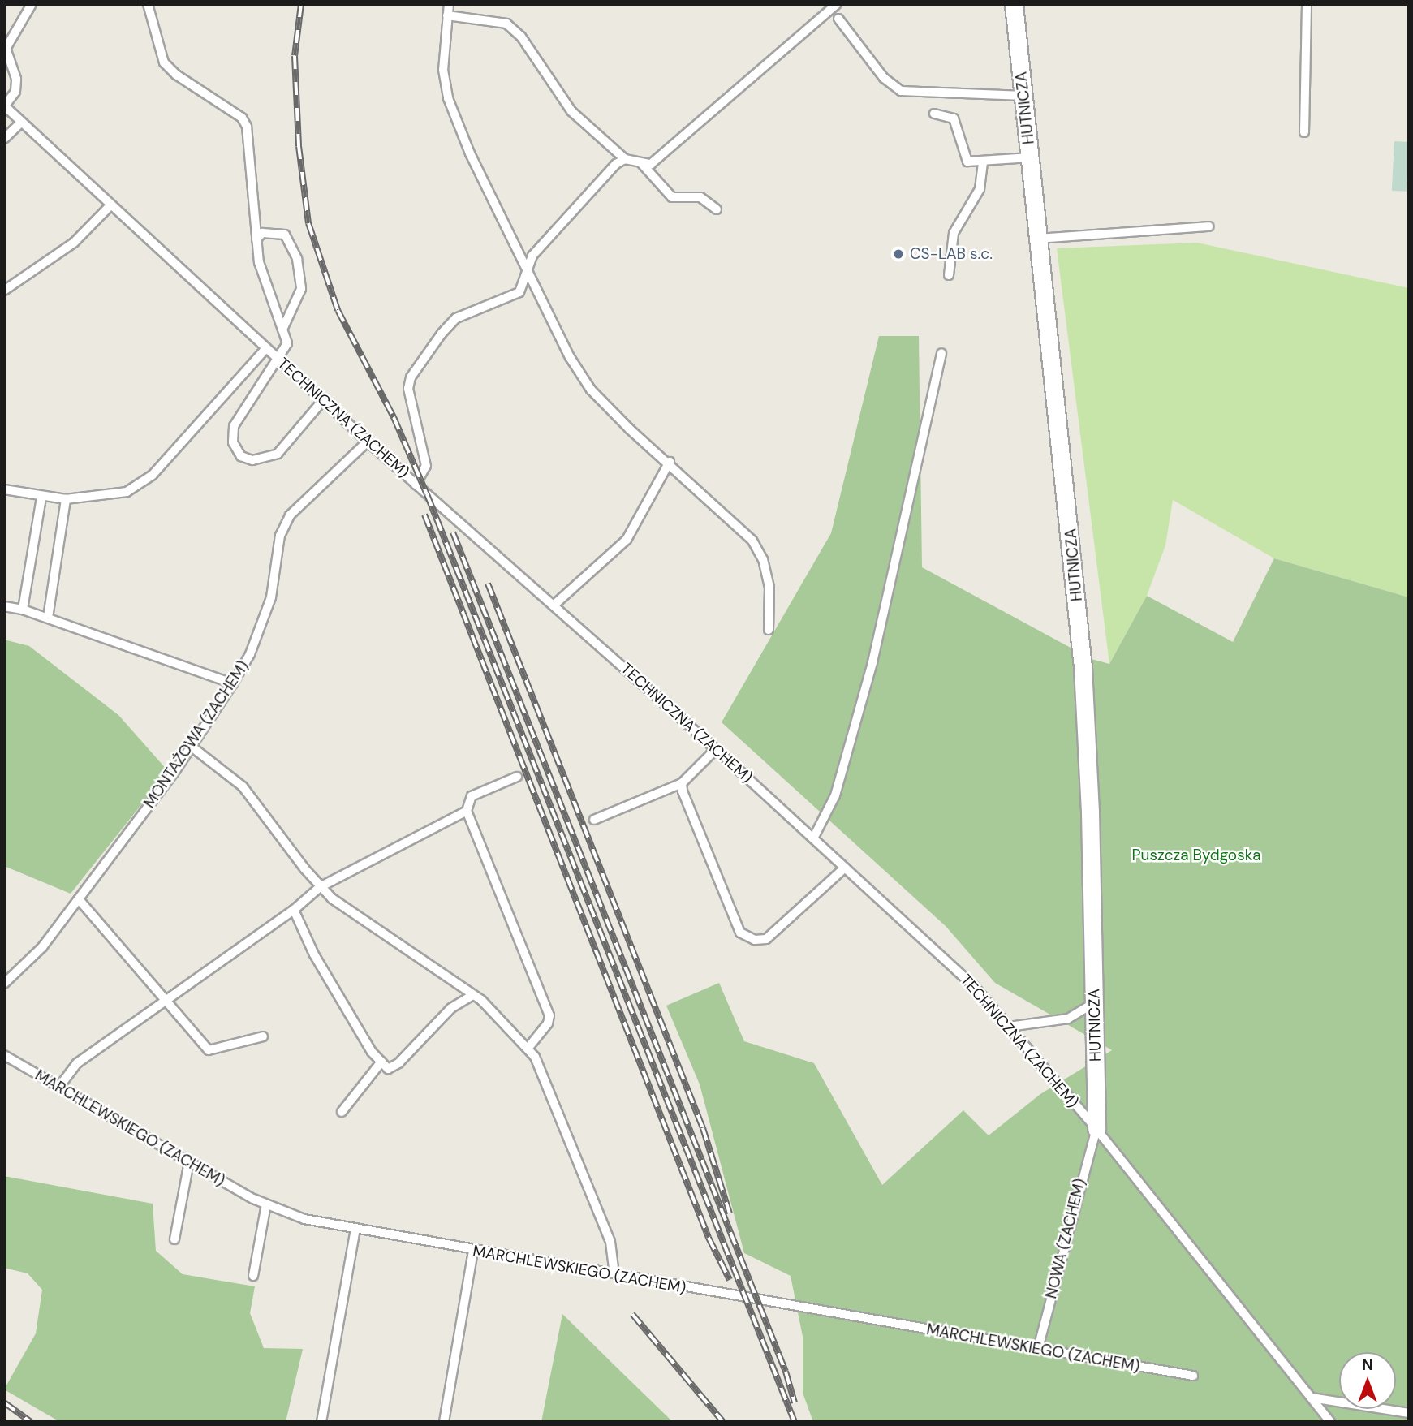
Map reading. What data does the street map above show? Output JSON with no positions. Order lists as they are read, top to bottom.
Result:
{
  "streets": {
    "street": ["HUTNICZA"],
    "lane": [
      "TECHNICZNA (ZACHEM)",
      "MONTAŻOWA (ZACHEM)",
      "MARCHLEWSKIEGO (ZACHEM)",
      "NOWA (ZACHEM)"
    ]
  },
  "crossings": [
    ["HUTNICZA", "TECHNICZNA (ZACHEM)"],
    ["HUTNICZA", "NOWA (ZACHEM)"],
    ["TECHNICZNA (ZACHEM)", "MONTAŻOWA (ZACHEM)"],
    ["TECHNICZNA (ZACHEM)", "NOWA (ZACHEM)"],
    ["MARCHLEWSKIEGO (ZACHEM)", "NOWA (ZACHEM)"]
  ],
  "parks": ["Puszcza Bydgoska"],
  "places": ["CS-LAB s.c."],
  "north": "top"
}
